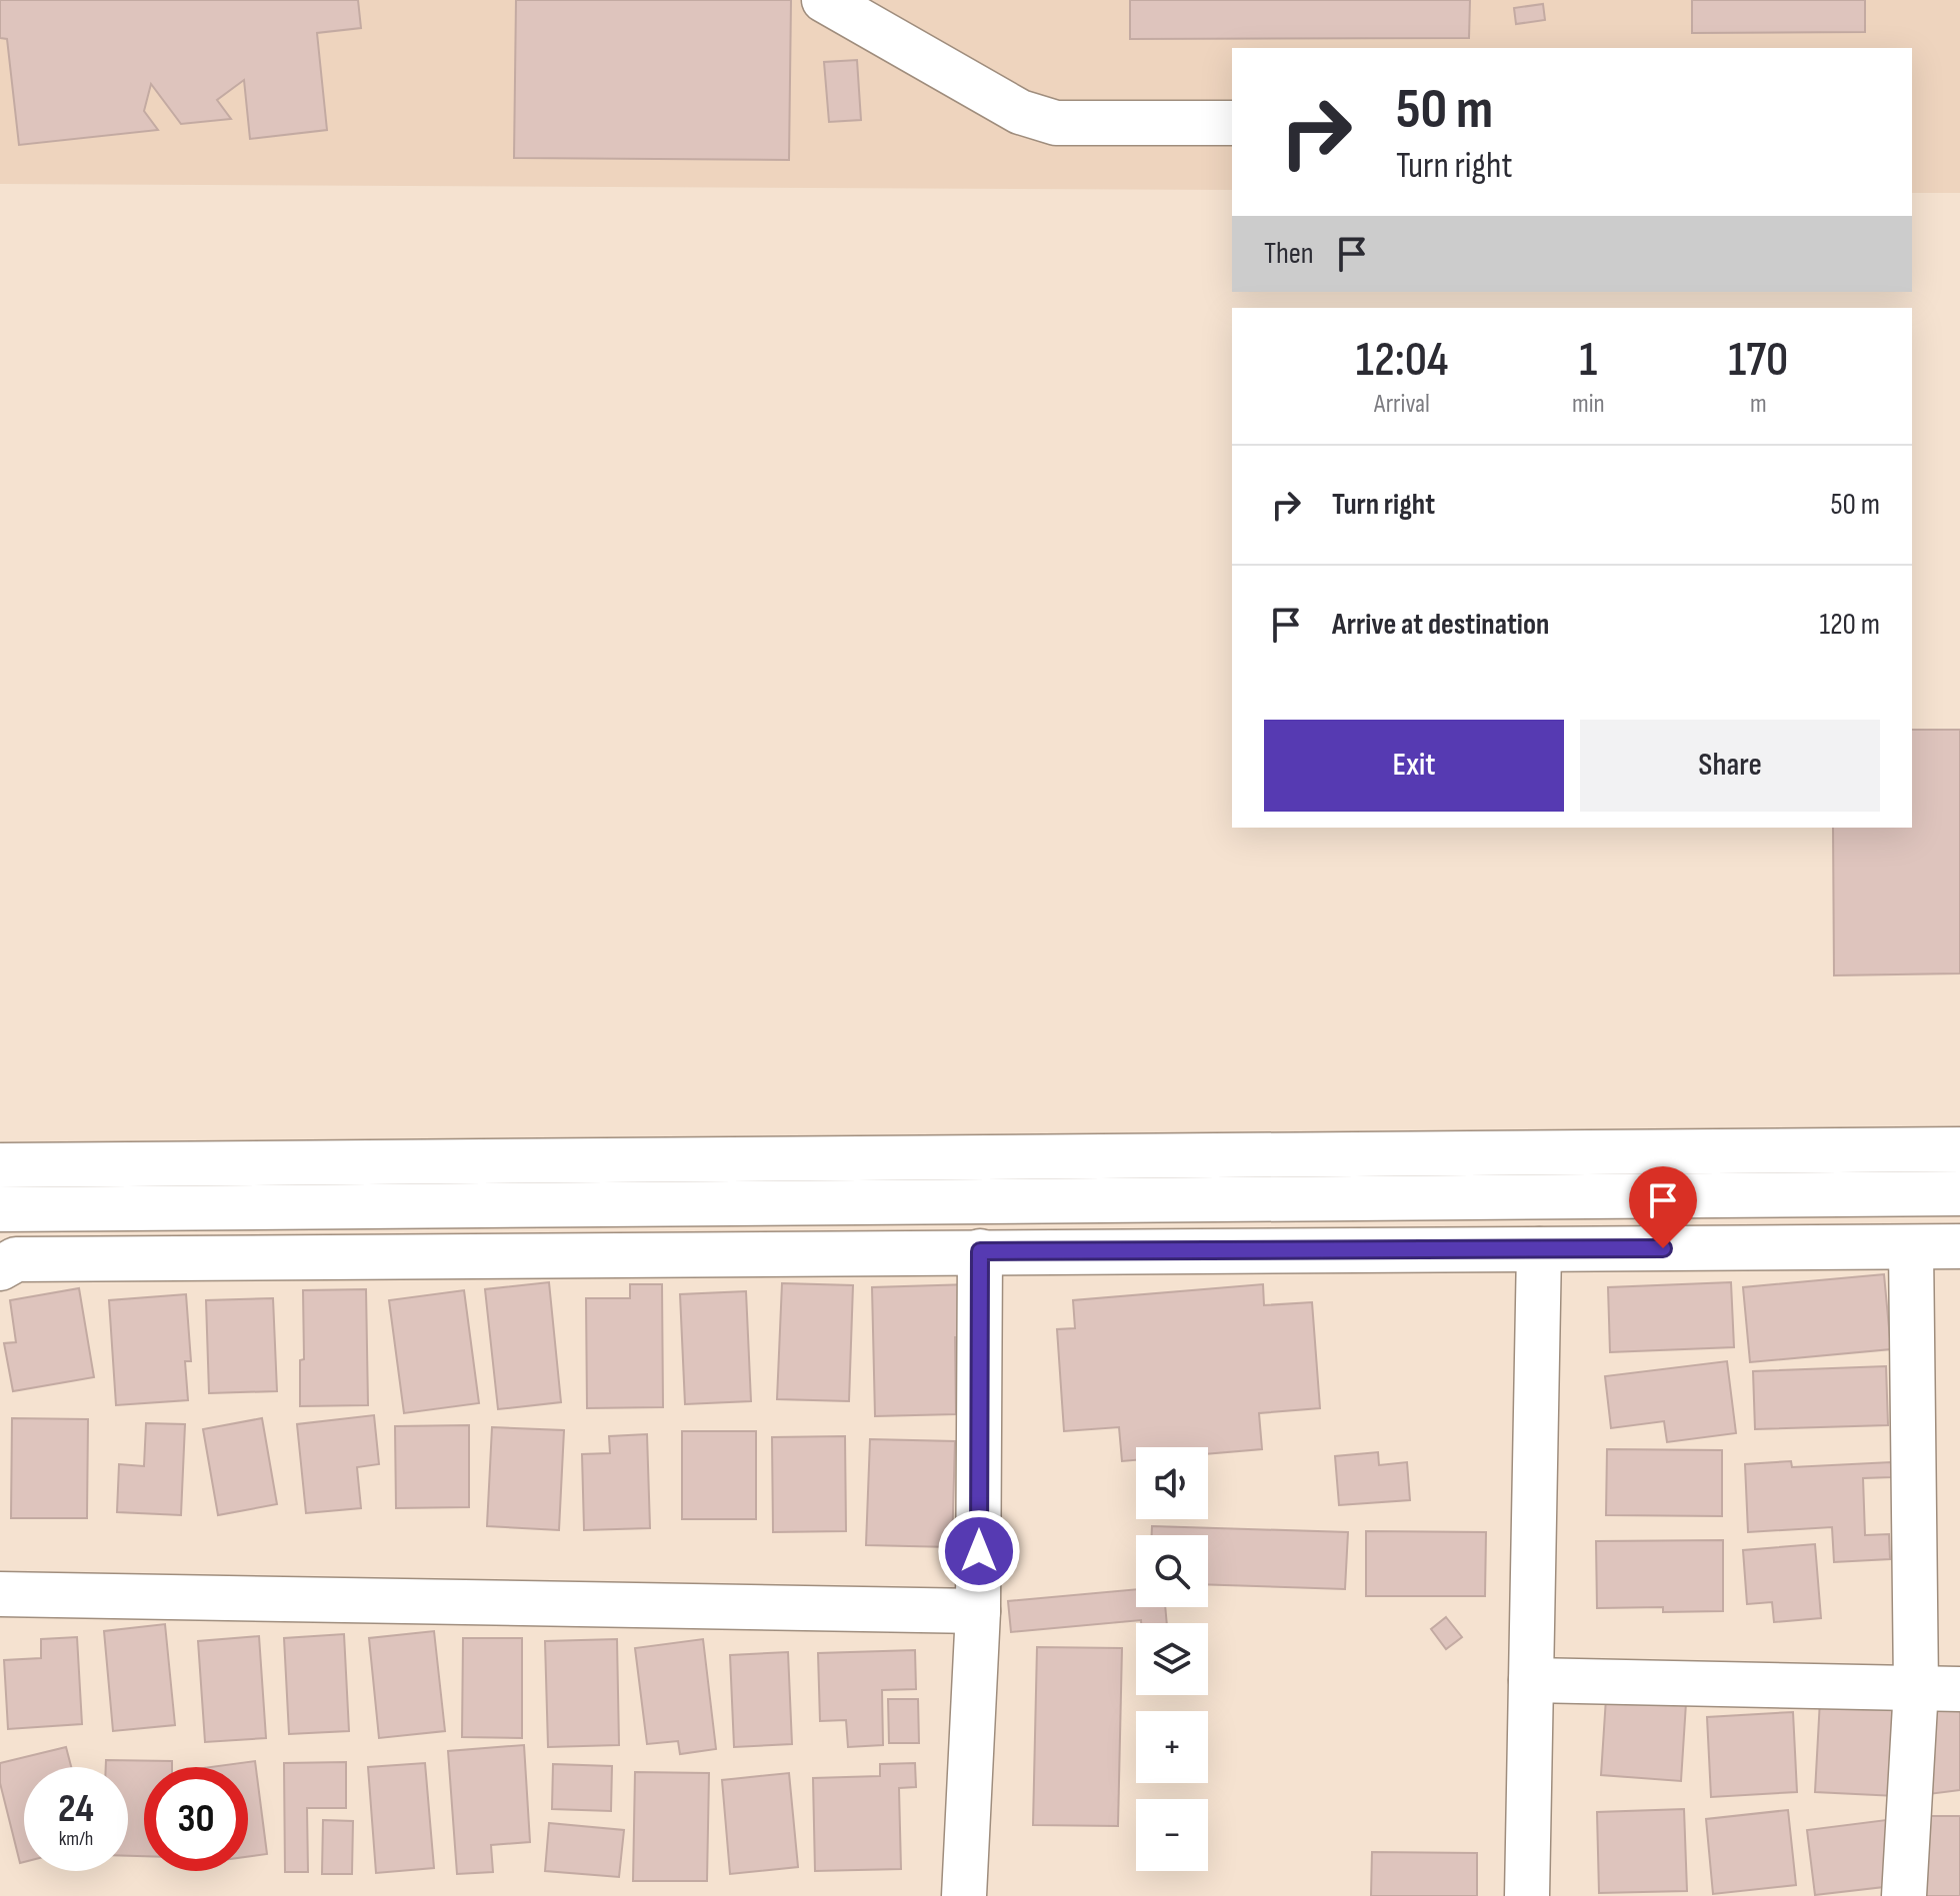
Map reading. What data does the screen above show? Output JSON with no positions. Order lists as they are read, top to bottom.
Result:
{
  "page": {
    "turn": ["50 m", "Turn right"],
    "then": "Then",
    "eta": [
      "12:04",
      "Arrival",
      "1",
      "min",
      "170",
      "m"
    ],
    "list": [
      {
        "name": "Turn right",
        "value": "50 m"
      },
      {
        "name": "Arrive at destination",
        "value": "120 m"
      }
    ],
    "buttons": ["Exit", "Share"],
    "map_buttons": ["+", "−"],
    "speed": "24 km/h",
    "limit": "30"
  }
}
